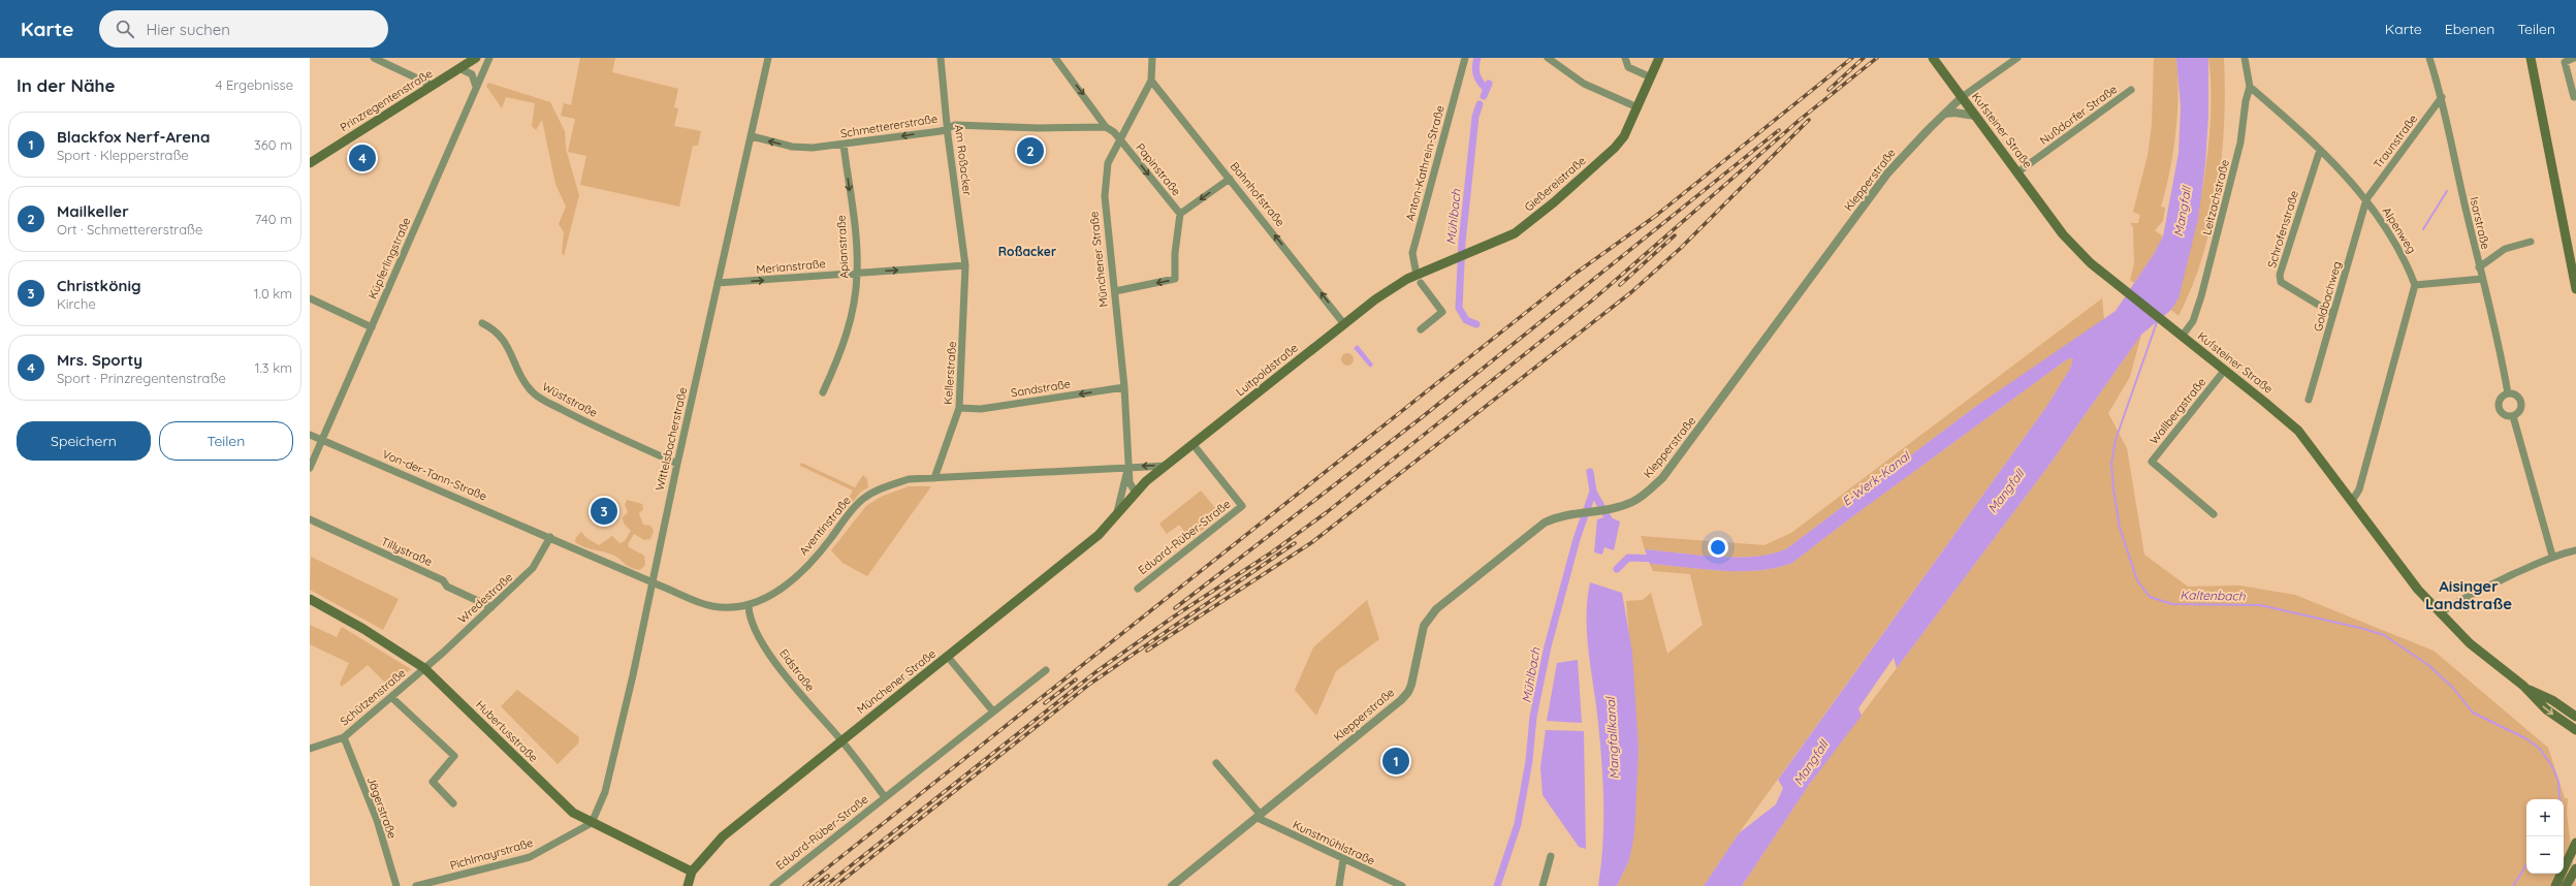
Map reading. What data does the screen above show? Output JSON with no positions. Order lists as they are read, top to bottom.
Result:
{
  "streets": {
    "main road": [
      "Prinzregentenstraße",
      "Kufsteiner Straße",
      "Gießereistraße",
      "Münchener Straße",
      "Luitpoldstraße",
      "Hubertusstraße"
    ],
    "street": [
      "Nußdorfer Straße",
      "Schmettererstraße",
      "Traunstraße",
      "Am Roßacker",
      "Anton-Kathrein-Straße",
      "Papinstraße",
      "Klepperstraße",
      "Bahnhofstraße",
      "Leitzachstraße",
      "Isarstraße",
      "Schrofenstraße",
      "Alpenweg",
      "Apianstraße",
      "Küpferlingstraße",
      "Merianstraße",
      "Goldbachweg",
      "Kellerstraße",
      "Sandstraße",
      "Wüststraße",
      "Wallbergstraße",
      "Wittelsbacherstraße",
      "Von-der-Tann-Straße",
      "Aventinstraße",
      "Eduard-Rüber-Straße",
      "Tillystraße",
      "Wredestraße",
      "Eidstraße",
      "Schützenstraße",
      "Jägerstraße",
      "Kunstmühlstraße",
      "Pichlmayrstraße"
    ]
  },
  "crossings": [
    ["Nußdorfer Straße", "Kufsteiner Straße"],
    ["Schmettererstraße", "Am Roßacker"],
    ["Schmettererstraße", "Papinstraße"],
    ["Schmettererstraße", "Apianstraße"],
    ["Schmettererstraße", "Wittelsbacherstraße"],
    ["Kufsteiner Straße", "Klepperstraße"],
    ["Kufsteiner Straße", "Leitzachstraße"],
    ["Kufsteiner Straße", "Wallbergstraße"],
    ["Traunstraße", "Isarstraße"],
    ["Traunstraße", "Alpenweg"],
    ["Traunstraße", "Goldbachweg"],
    ["Am Roßacker", "Merianstraße"],
    ["Am Roßacker", "Kellerstraße"],
    ["Anton-Kathrein-Straße", "Gießereistraße"],
    ["Anton-Kathrein-Straße", "Luitpoldstraße"],
    ["Papinstraße", "Bahnhofstraße"],
    ["Papinstraße", "Münchener Straße"],
    ["Klepperstraße", "Kunstmühlstraße"],
    ["Gießereistraße", "Luitpoldstraße"],
    ["Bahnhofstraße", "Münchener Straße"],
    ["Bahnhofstraße", "Luitpoldstraße"],
    ["Leitzachstraße", "Alpenweg"],
    ["Schrofenstraße", "Alpenweg"],
    ["Schrofenstraße", "Goldbachweg"],
    ["Alpenweg", "Goldbachweg"],
    ["Apianstraße", "Merianstraße"],
    ["Küpferlingstraße", "Von-der-Tann-Straße"],
    ["Münchener Straße", "Luitpoldstraße"],
    ["Münchener Straße", "Sandstraße"],
    ["Münchener Straße", "Aventinstraße"],
    ["Münchener Straße", "Eduard-Rüber-Straße"],
    ["Münchener Straße", "Eidstraße"],
    ["Münchener Straße", "Hubertusstraße"],
    ["Merianstraße", "Kellerstraße"],
    ["Merianstraße", "Wittelsbacherstraße"],
    ["Luitpoldstraße", "Eduard-Rüber-Straße"],
    ["Kellerstraße", "Sandstraße"],
    ["Kellerstraße", "Aventinstraße"],
    ["Wüststraße", "Wittelsbacherstraße"],
    ["Wittelsbacherstraße", "Von-der-Tann-Straße"],
    ["Wittelsbacherstraße", "Aventinstraße"],
    ["Wittelsbacherstraße", "Hubertusstraße"],
    ["Wittelsbacherstraße", "Pichlmayrstraße"],
    ["Von-der-Tann-Straße", "Aventinstraße"],
    ["Von-der-Tann-Straße", "Wredestraße"],
    ["Aventinstraße", "Eidstraße"],
    ["Eduard-Rüber-Straße", "Eidstraße"],
    ["Tillystraße", "Wredestraße"],
    ["Wredestraße", "Schützenstraße"],
    ["Wredestraße", "Hubertusstraße"],
    ["Schützenstraße", "Hubertusstraße"],
    ["Schützenstraße", "Jägerstraße"],
    ["Hubertusstraße", "Pichlmayrstraße"]
  ],
  "one_way": [
    "Schmettererstraße",
    "Bahnhofstraße",
    "Apianstraße",
    "Merianstraße",
    "Sandstraße"
  ],
  "districts": ["Roßacker", "Aisinger Landstraße"],
  "water": [
    "Mangfall",
    "Mühlbach",
    "E-Werk-Kanal",
    "Kaltenbach",
    "Mangfallkanal"
  ],
  "page": {
    "header": "Karte",
    "search": "Hier suchen",
    "nav": ["Karte", "Ebenen", "Teilen"],
    "heading": ["In der Nähe", "4 Ergebnisse"],
    "list": [
      {
        "mark": "1",
        "name": "Blackfox Nerf-Arena",
        "note": "Sport · Klepperstraße",
        "value": "360 m"
      },
      {
        "mark": "2",
        "name": "Mailkeller",
        "note": "Ort · Schmettererstraße",
        "value": "740 m"
      },
      {
        "mark": "3",
        "name": "Christkönig",
        "note": "Kirche",
        "value": "1.0 km"
      },
      {
        "mark": "4",
        "name": "Mrs. Sporty",
        "note": "Sport · Prinzregentenstraße",
        "value": "1.3 km"
      }
    ],
    "pins": [
      "2",
      "4",
      "3",
      "1"
    ],
    "buttons": ["Speichern", "Teilen"],
    "map_buttons": ["+", "−"]
  }
}
